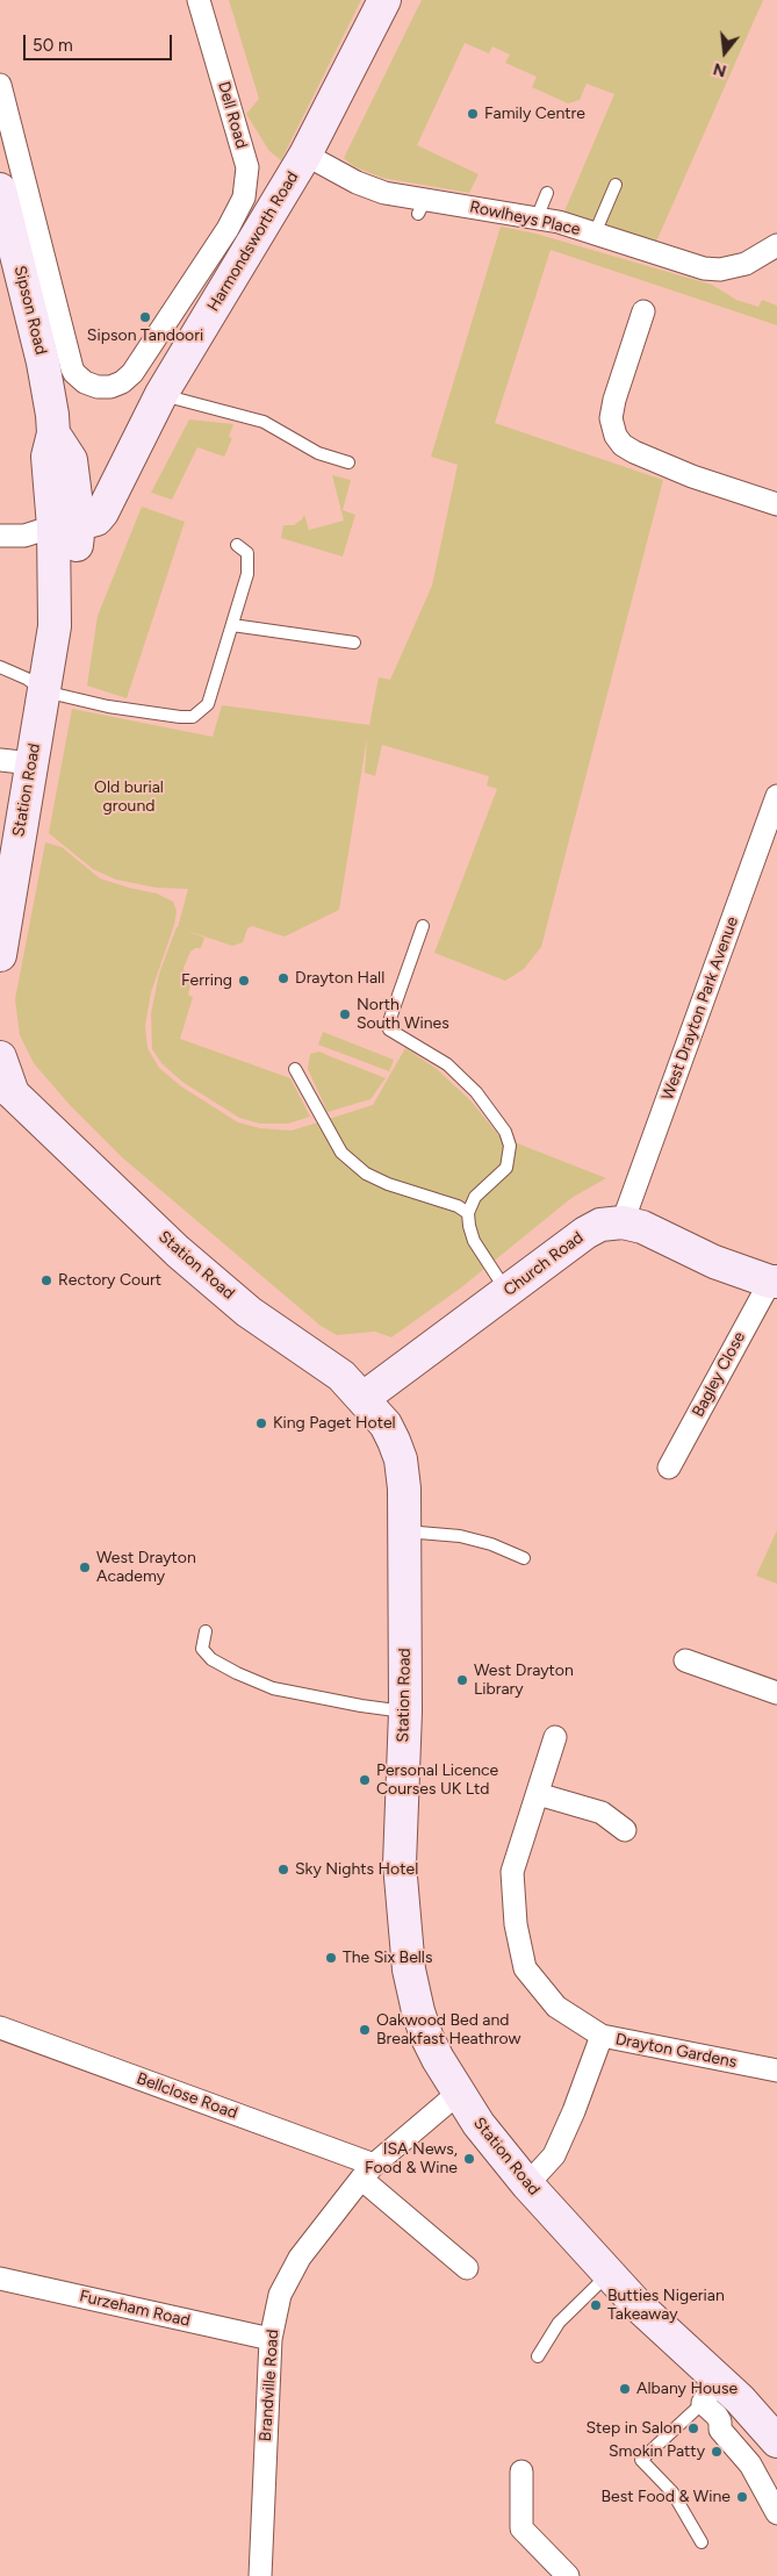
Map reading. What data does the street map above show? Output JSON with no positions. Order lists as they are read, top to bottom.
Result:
{
  "streets": {
    "street": [
      "Dell Road",
      "Rowlheys Place",
      "Harmondsworth Road",
      "Sipson Road",
      "Station Road",
      "West Drayton Park Avenue",
      "Church Road",
      "Bagley Close",
      "Drayton Gardens",
      "Bellclose Road",
      "Furzeham Road",
      "Brandville Road"
    ]
  },
  "crossings": [
    ["Dell Road", "Harmondsworth Road"],
    ["Rowlheys Place", "Harmondsworth Road"],
    ["Harmondsworth Road", "Sipson Road"],
    ["Harmondsworth Road", "Station Road"],
    ["Sipson Road", "Station Road"],
    ["Station Road", "Church Road"],
    ["Station Road", "Drayton Gardens"],
    ["Station Road", "Brandville Road"],
    ["West Drayton Park Avenue", "Church Road"],
    ["Church Road", "Bagley Close"],
    ["Bellclose Road", "Brandville Road"],
    ["Furzeham Road", "Brandville Road"]
  ],
  "parks": ["Old burial ground"],
  "places": [
    "Family Centre",
    "Sipson Tandoori",
    "Drayton Hall",
    "Ferring",
    "North South Wines",
    "Rectory Court",
    "King Paget Hotel",
    "West Drayton Academy",
    "West Drayton Library",
    "Personal Licence Courses UK Ltd",
    "Sky Nights Hotel",
    "The Six Bells",
    "Oakwood Bed and Breakfast Heathrow",
    "ISA News, Food & Wine",
    "Butties Nigerian Takeaway",
    "Albany House",
    "Step in Salon",
    "Smokin Patty",
    "Best Food & Wine"
  ],
  "scale_bar": "50 m",
  "north": "bottom"
}
